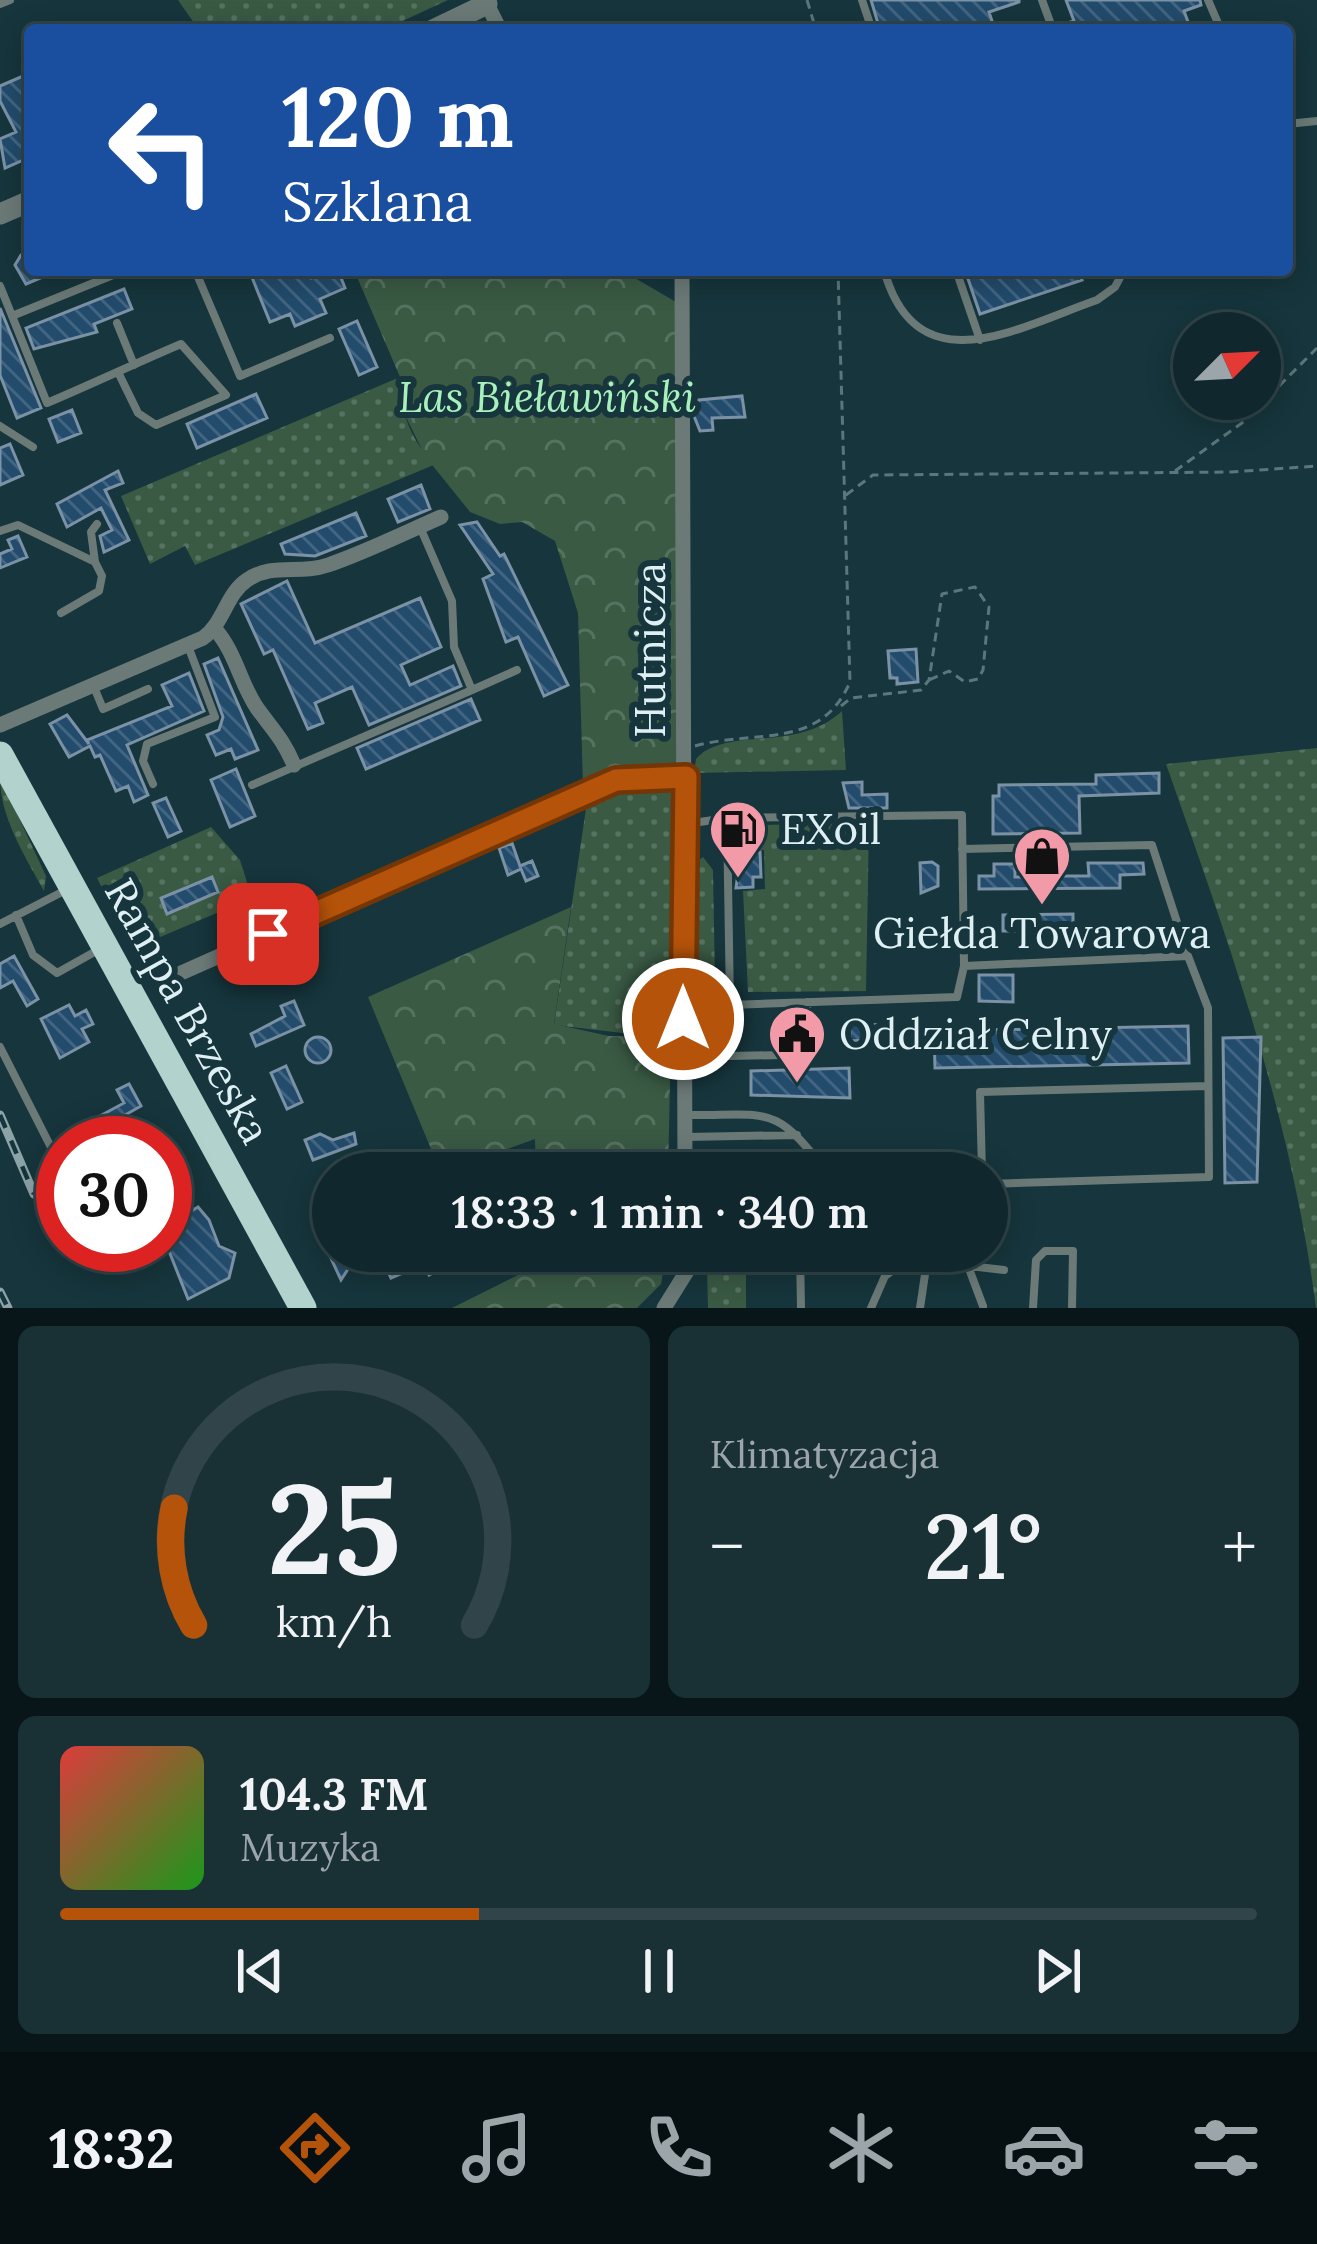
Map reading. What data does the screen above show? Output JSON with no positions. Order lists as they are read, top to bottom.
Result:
{
  "streets": {
    "highway": ["Rampa Brzeska"],
    "street": ["Hutnicza"]
  },
  "parks": ["Las Bieławiński"],
  "places": {
    "fuel station": ["EXoil"],
    "shop": ["Giełda Towarowa"],
    "public building": ["Oddział Celny"]
  },
  "north": "top right",
  "page": {
    "turn": ["120 m", "Szklana"],
    "limit": "30",
    "trip": "18:33 · 1 min · 340 m",
    "tile": "Klimatyzacja",
    "heat": ["−", "21°", "+"],
    "song": ["104.3 FM", "Muzyka"],
    "tabs": "18:32",
    "gauge": ["25", "km/h"]
  }
}
